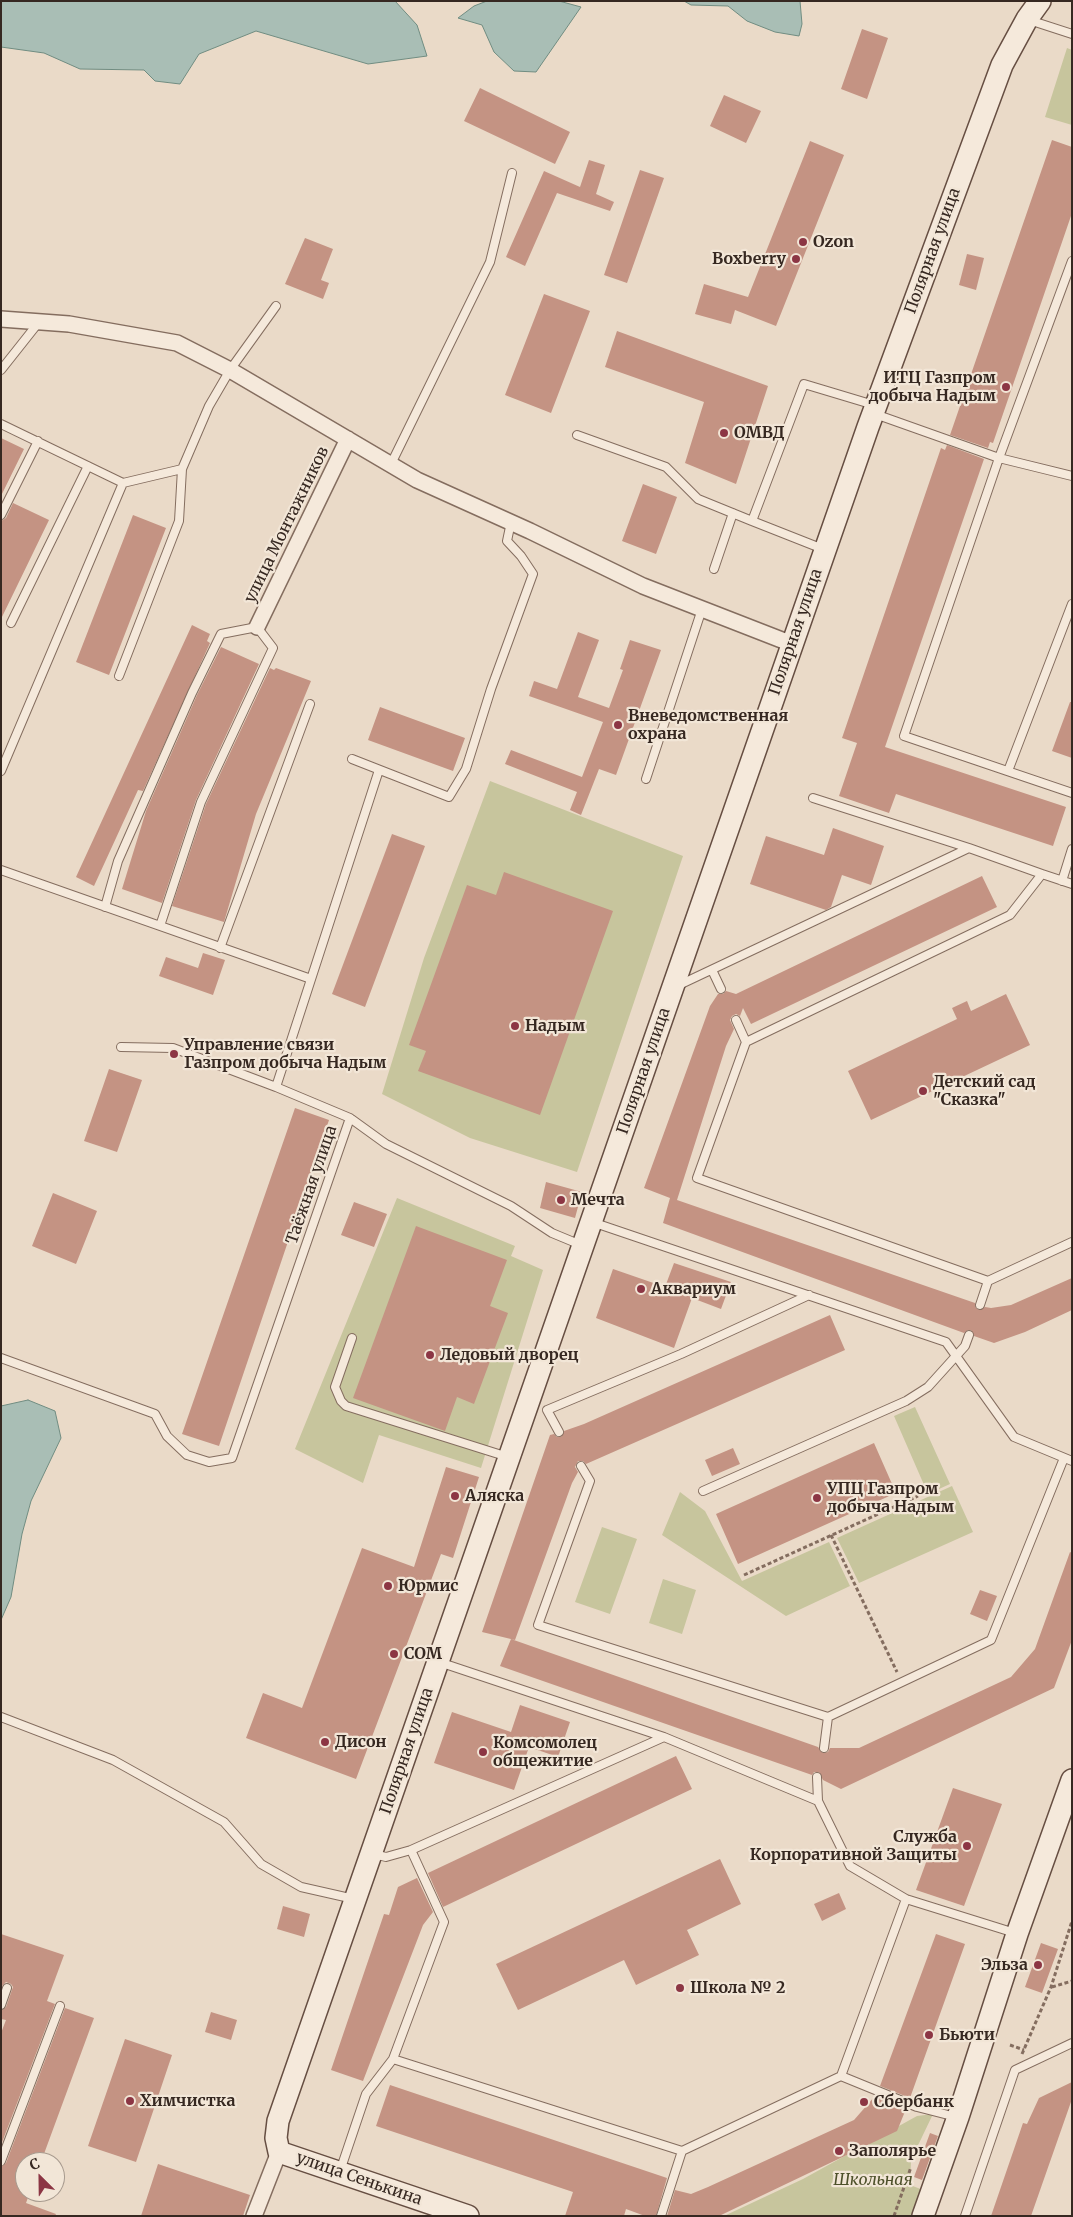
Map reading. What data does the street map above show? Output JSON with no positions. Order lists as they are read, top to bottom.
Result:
{
  "streets": {
    "street": ["Полярная улица", "улица Монтажников", "улица Сенькина"],
    "lane": ["Таёжная улица"]
  },
  "crossings": [
    ["Полярная улица", "Таёжная улица"],
    ["Полярная улица", "улица Сенькина"]
  ],
  "parks": ["Школьная"],
  "places": [
    "Ozon",
    "Boxberry",
    "ИТЦ Газпром добыча Надым",
    "ОМВД",
    "Вневедомственная охрана",
    "Надым",
    "Управление связи Газпром добыча Надым",
    "Детский сад \"Сказка\"",
    "Мечта",
    "Аквариум",
    "Ледовый дворец",
    "Аляска",
    "УПЦ Газпром добыча Надым",
    "Юрмис",
    "СОМ",
    "Дисон",
    "Комсомолец общежитие",
    "Служба Корпоративной Защиты",
    "Эльза",
    "Школа № 2",
    "Бьюти",
    "Химчистка",
    "Сбербанк",
    "Заполярье"
  ],
  "north": "top left"
}
